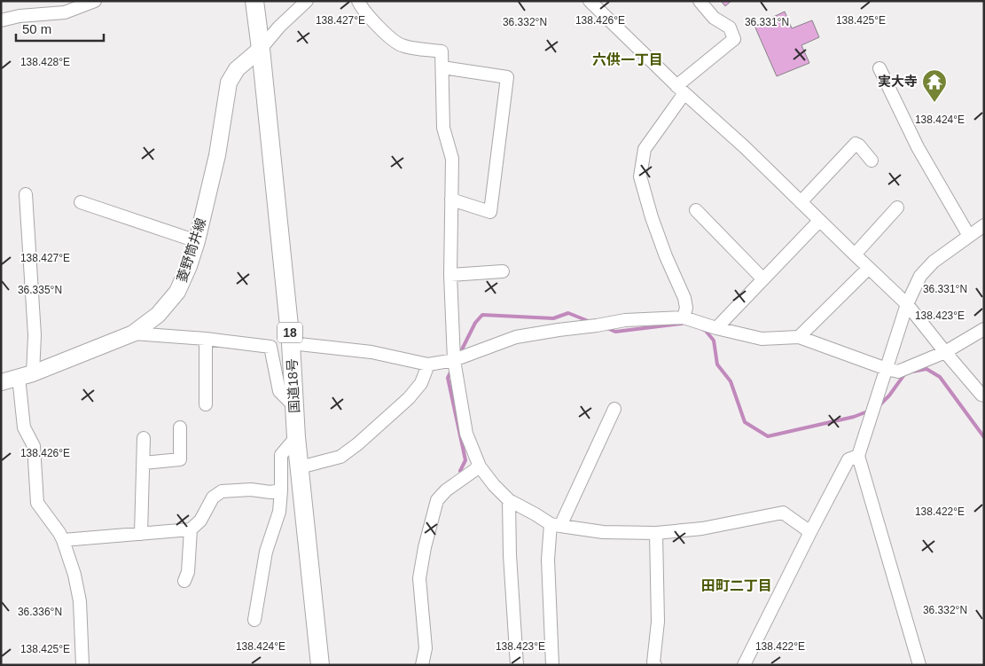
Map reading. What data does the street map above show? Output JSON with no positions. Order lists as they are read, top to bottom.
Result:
{
  "streets": {
    "highway": ["18", "国道18号"],
    "main road": ["菱野筒井線"]
  },
  "crossings": [
    ["菱野筒井線", "国道18号"]
  ],
  "districts": ["六供一丁目", "田町二丁目"],
  "places": {
    "temple": ["実大寺"]
  },
  "scale_bar": "50 m",
  "coordinates": [
    "138.427°E",
    "138.426°E",
    "138.425°E",
    "36.332°N",
    "36.331°N",
    "138.428°E",
    "138.424°E",
    "36.335°N",
    "138.423°E",
    "138.422°E",
    "36.336°N"
  ]
}
